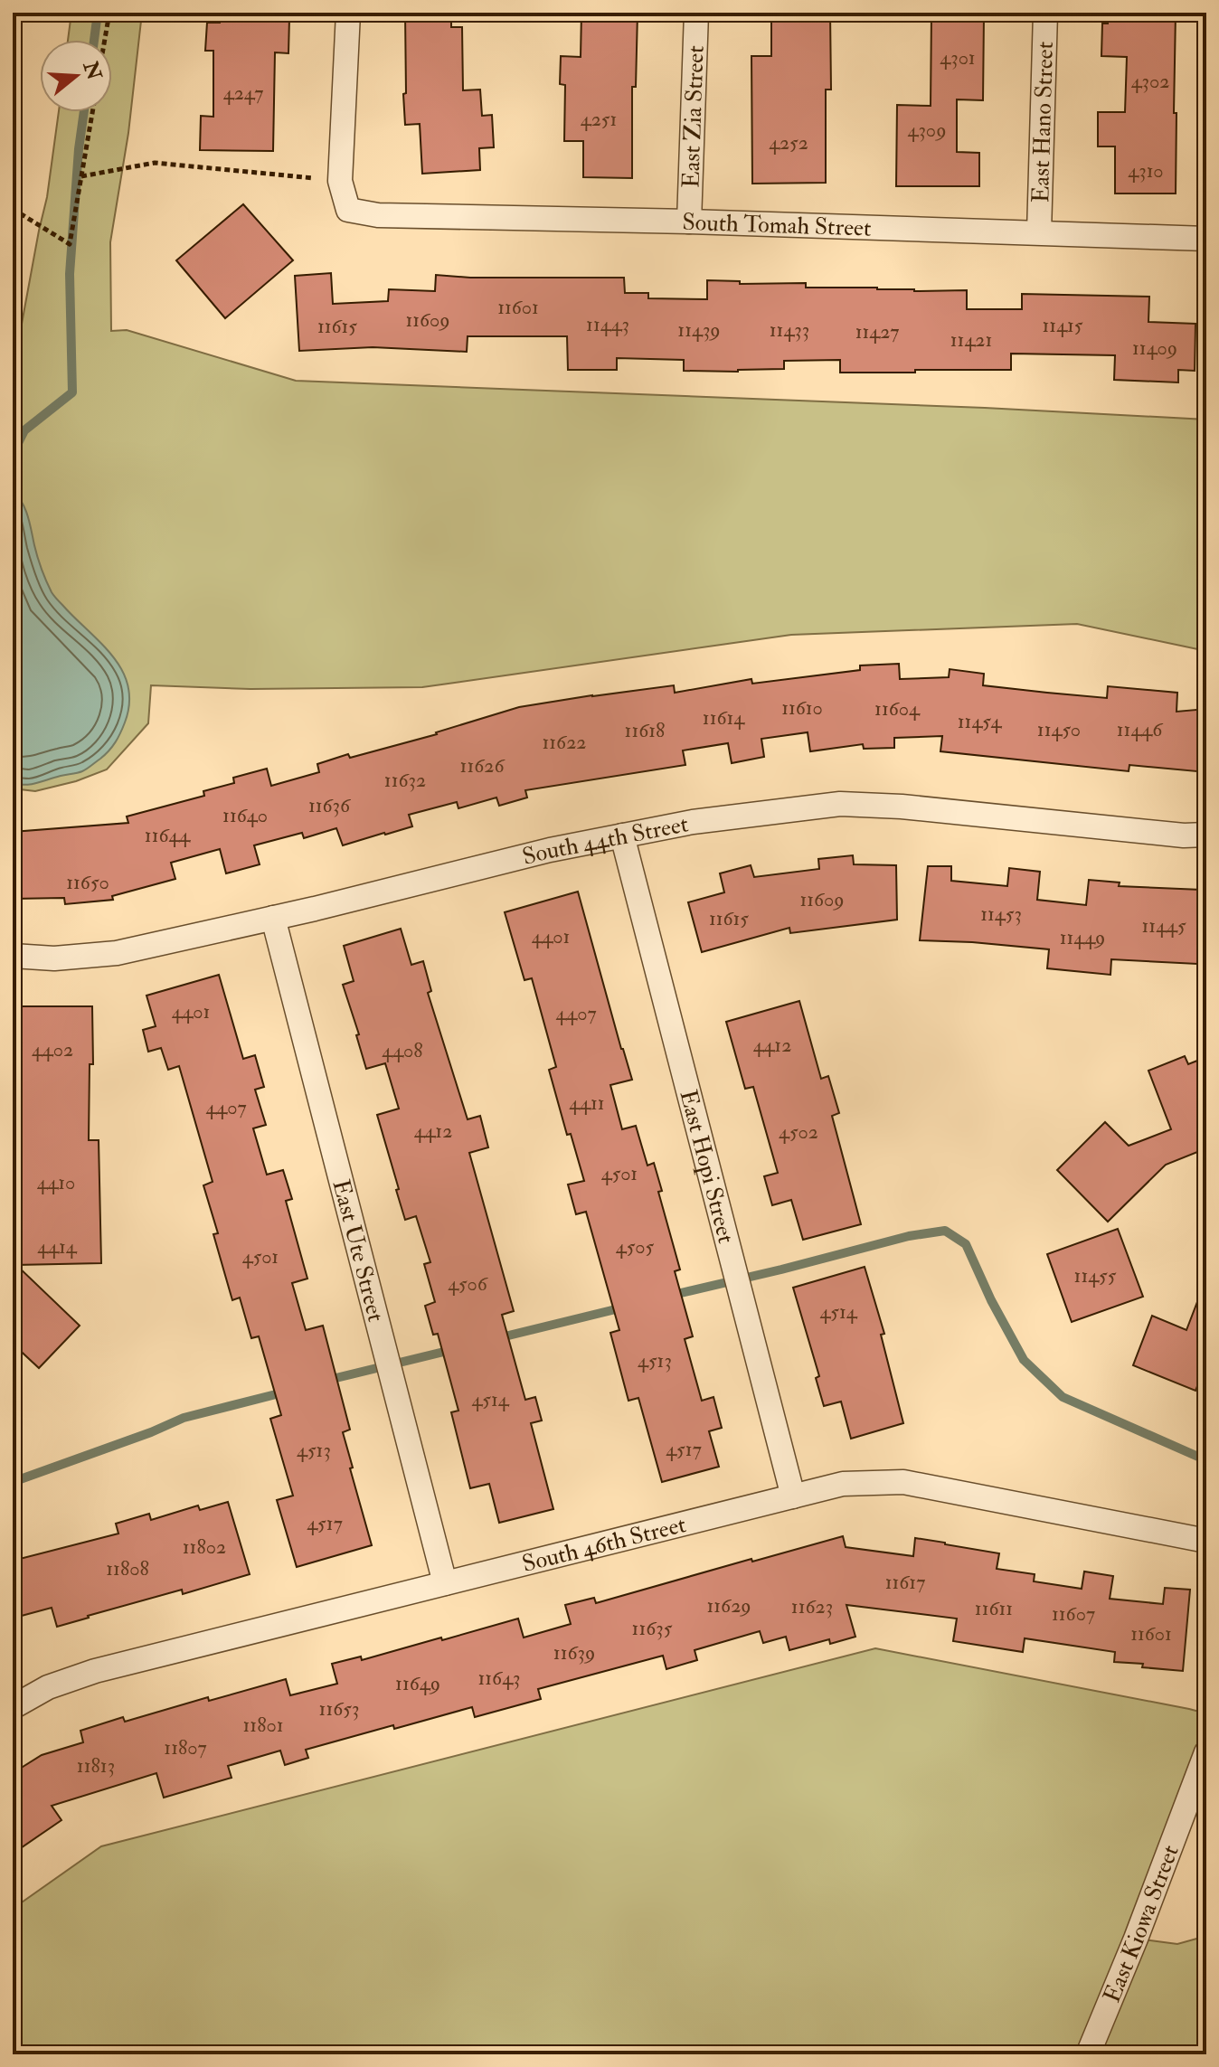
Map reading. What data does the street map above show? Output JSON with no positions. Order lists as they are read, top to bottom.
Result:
{
  "streets": {
    "street": [
      "East Zia Street",
      "East Hano Street",
      "South Tomah Street",
      "South 44th Street",
      "East Hopi Street",
      "East Ute Street",
      "South 46th Street",
      "East Kiowa Street"
    ]
  },
  "crossings": [
    ["East Zia Street", "South Tomah Street"],
    ["East Hano Street", "South Tomah Street"],
    ["South 44th Street", "East Hopi Street"],
    ["South 44th Street", "East Ute Street"],
    ["East Hopi Street", "South 46th Street"],
    ["East Ute Street", "South 46th Street"]
  ],
  "house_numbers": [
    "4301",
    "4302",
    "4247",
    "4251",
    "4309",
    "4252",
    "4310",
    "11601",
    "11609",
    "11443",
    "11415",
    "11615",
    "11439",
    "11433",
    "11427",
    "11421",
    "11409",
    "11610",
    "11604",
    "11614",
    "11454",
    "11450",
    "11446",
    "11618",
    "11622",
    "11626",
    "11632",
    "11636",
    "11640",
    "11644",
    "11650",
    "11609",
    "11453",
    "11615",
    "11445",
    "4401",
    "11449",
    "4401",
    "4407",
    "4412",
    "4402",
    "4408",
    "4411",
    "4407",
    "4412",
    "4502",
    "4501",
    "4410",
    "4414",
    "4505",
    "4501",
    "11455",
    "4506",
    "4514",
    "4513",
    "4514",
    "4517",
    "4513",
    "4517",
    "11802",
    "11808",
    "11617",
    "11629",
    "11623",
    "11611",
    "11607",
    "11635",
    "11601",
    "11639",
    "11643",
    "11649",
    "11653",
    "11801",
    "11807",
    "11813"
  ],
  "north": "right"
}
